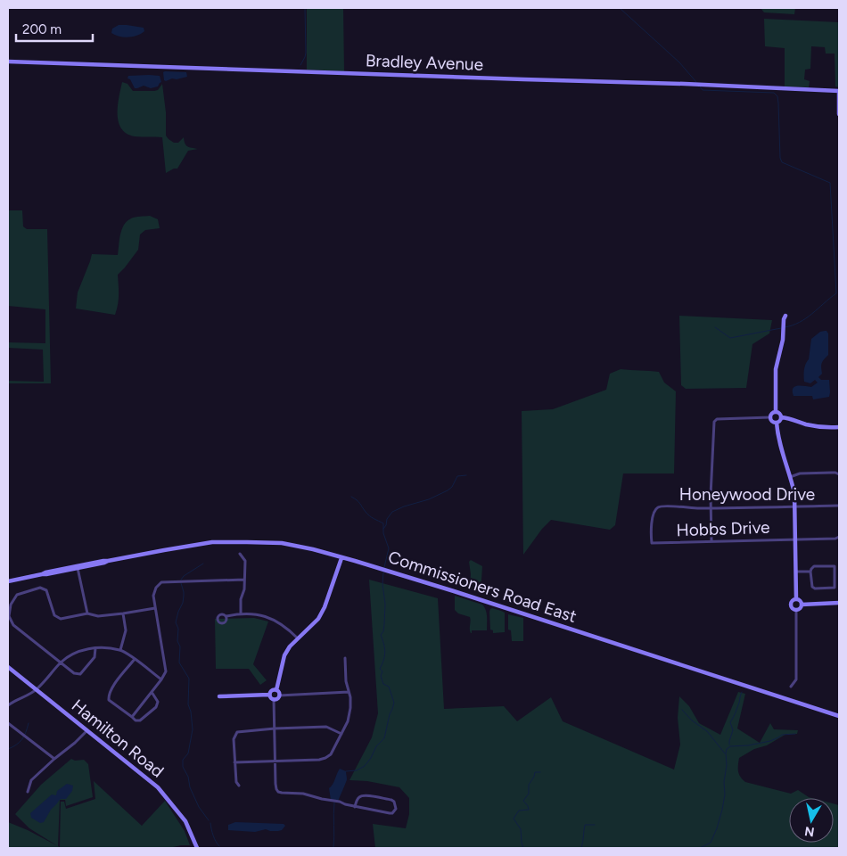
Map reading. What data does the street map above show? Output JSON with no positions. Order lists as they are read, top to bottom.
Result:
{
  "streets": {
    "main road": ["Bradley Avenue", "Commissioners Road East", "Hamilton Road"],
    "street": ["Honeywood Drive", "Hobbs Drive"]
  },
  "crossings": [
    ["Honeywood Drive", "Hobbs Drive"]
  ],
  "scale_bar": "200 m",
  "north": "bottom"
}
